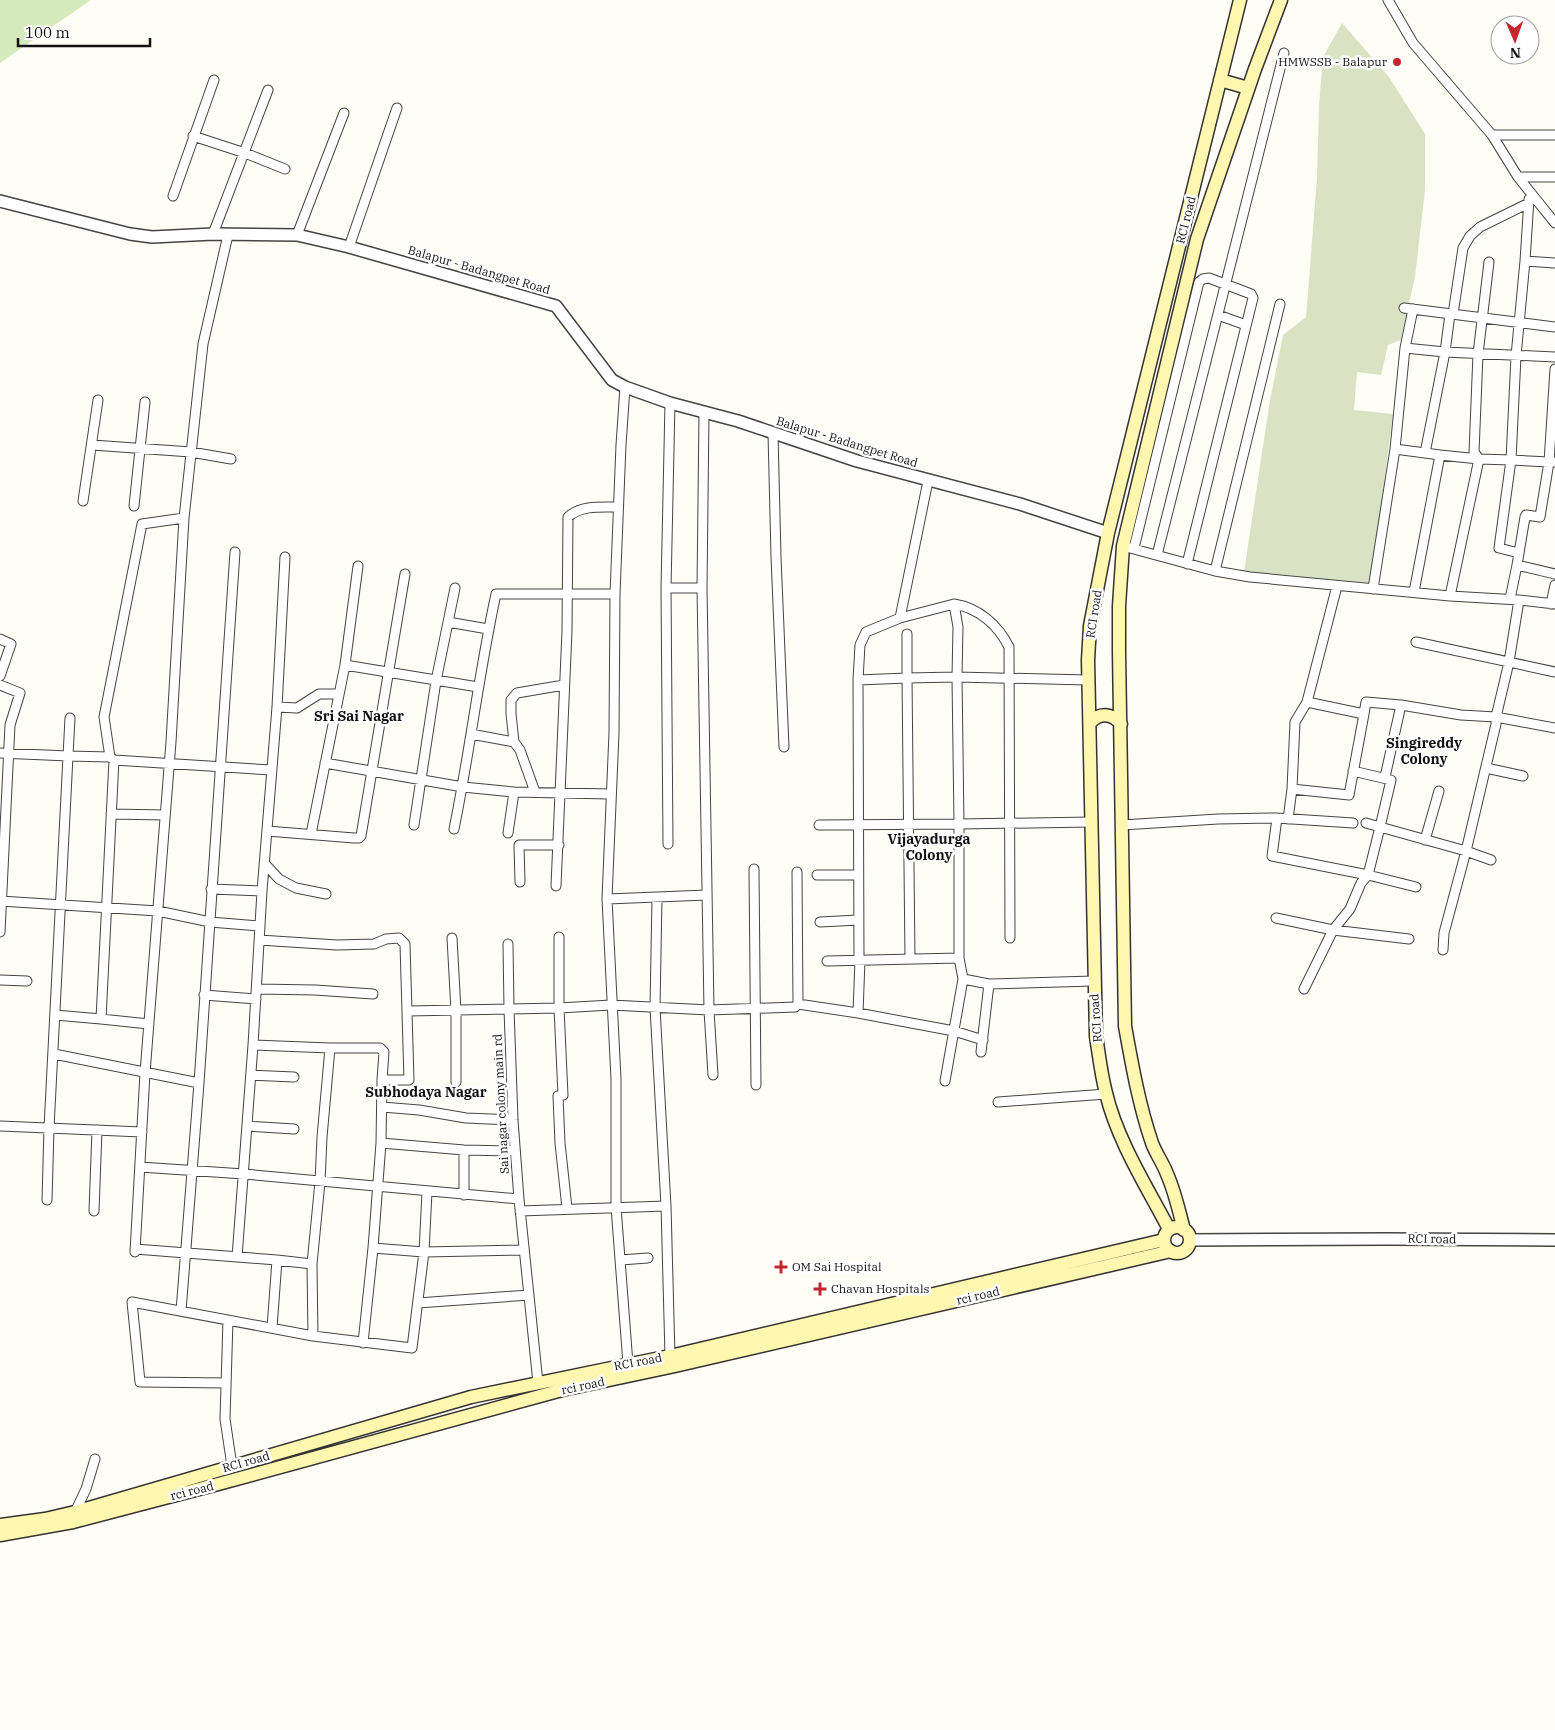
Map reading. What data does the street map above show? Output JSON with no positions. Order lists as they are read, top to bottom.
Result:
{
  "streets": {
    "main road": ["RCI road", "rci road"],
    "street": ["Balapur - Badangpet Road", "Sai nagar colony main rd"]
  },
  "crossings": [
    ["RCI road", "Balapur - Badangpet Road"],
    ["RCI road", "Sai nagar colony main rd"],
    ["RCI road", "rci road"]
  ],
  "districts": [
    "Sri Sai Nagar",
    "Singireddy Colony",
    "Vijayadurga Colony",
    "Subhodaya Nagar"
  ],
  "places": {
    "other": ["HMWSSB - Balapur"],
    "health": ["OM Sai Hospital", "Chavan Hospitals"]
  },
  "scale_bar": "100 m",
  "north": "bottom"
}
